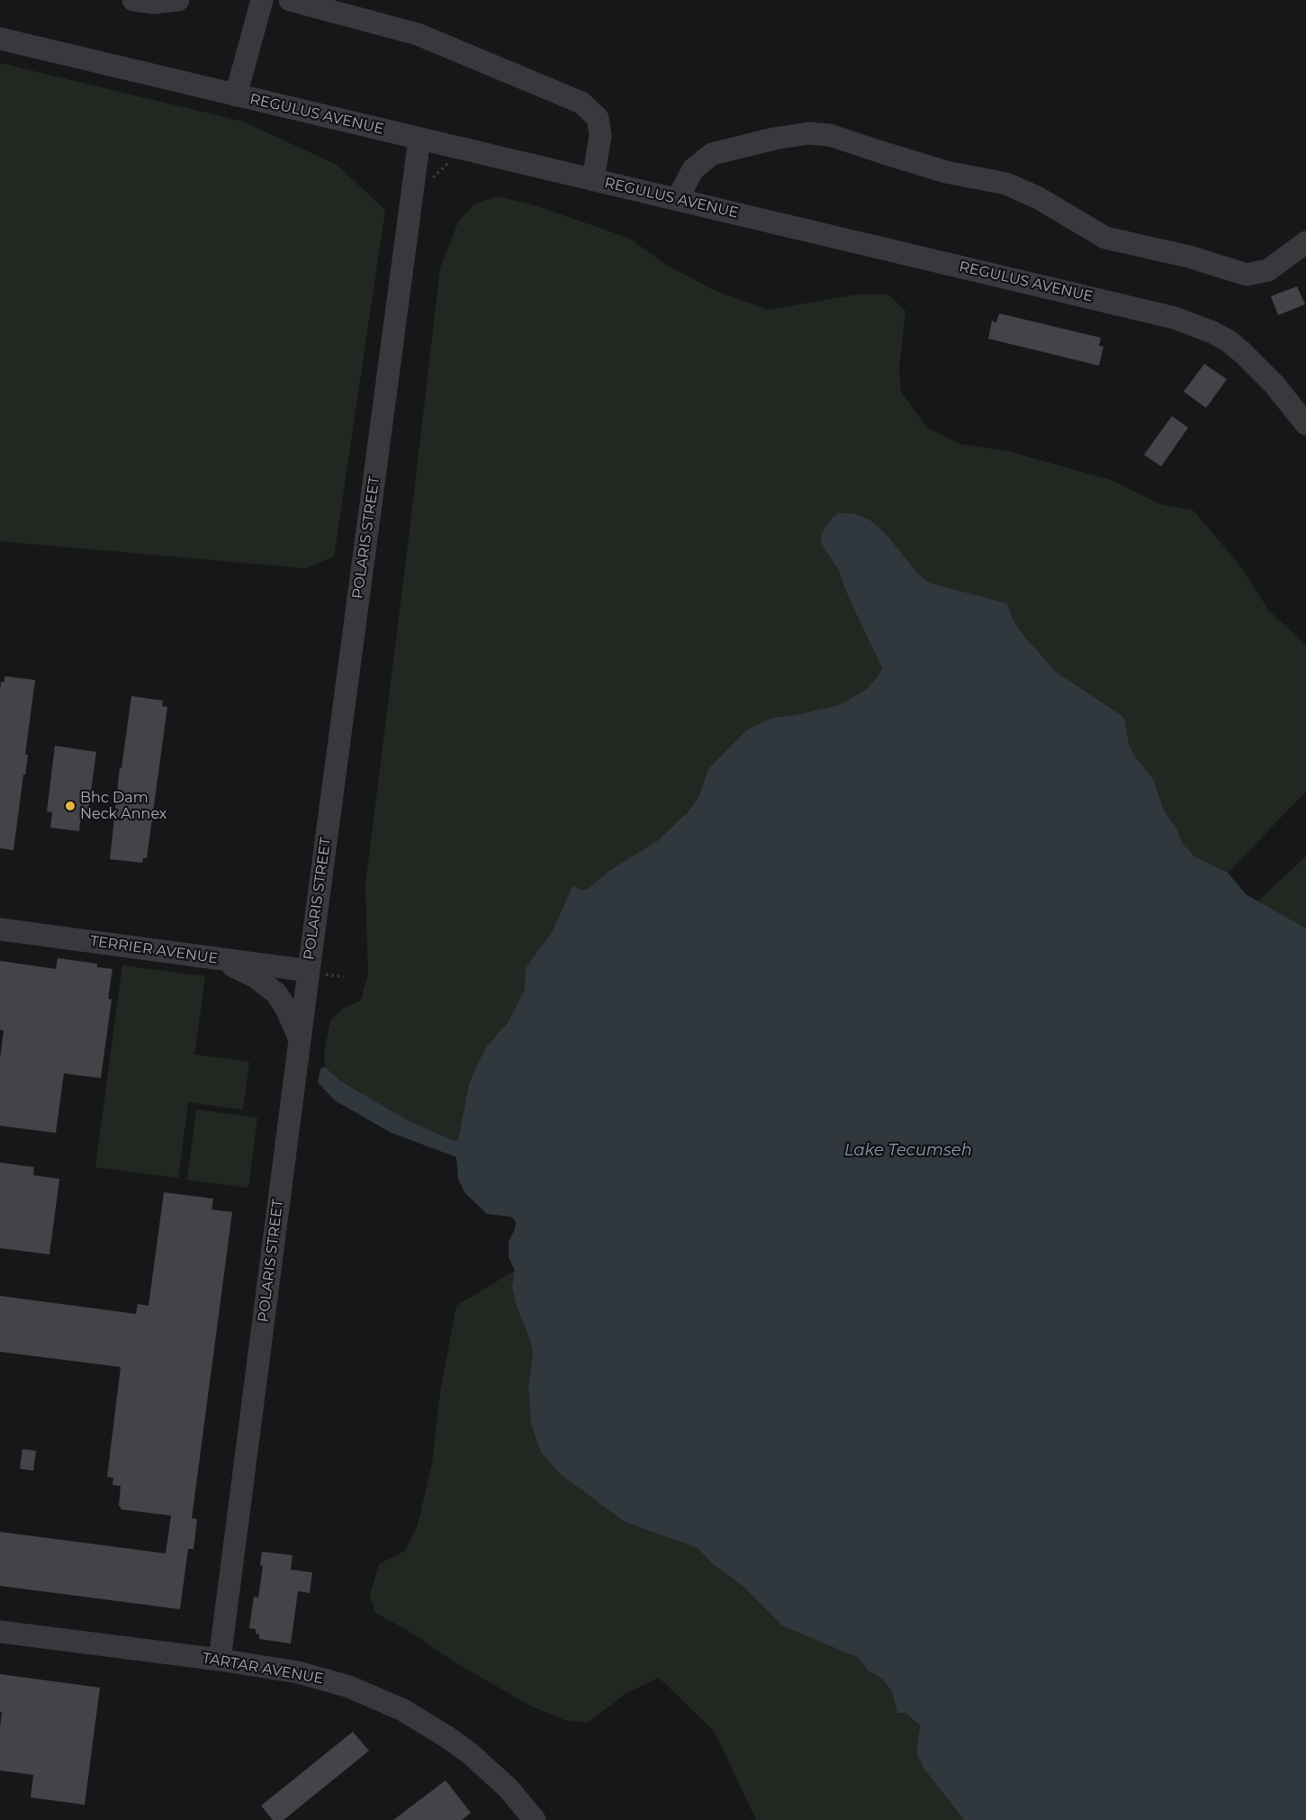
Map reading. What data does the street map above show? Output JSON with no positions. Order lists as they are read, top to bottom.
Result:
{
  "streets": {
    "street": [
      "REGULUS AVENUE",
      "POLARIS STREET",
      "TERRIER AVENUE",
      "TARTAR AVENUE"
    ]
  },
  "crossings": [
    ["REGULUS AVENUE", "POLARIS STREET"],
    ["POLARIS STREET", "TERRIER AVENUE"],
    ["POLARIS STREET", "TARTAR AVENUE"]
  ],
  "water": ["Lake Tecumseh"],
  "places": ["Bhc Dam Neck Annex"]
}
